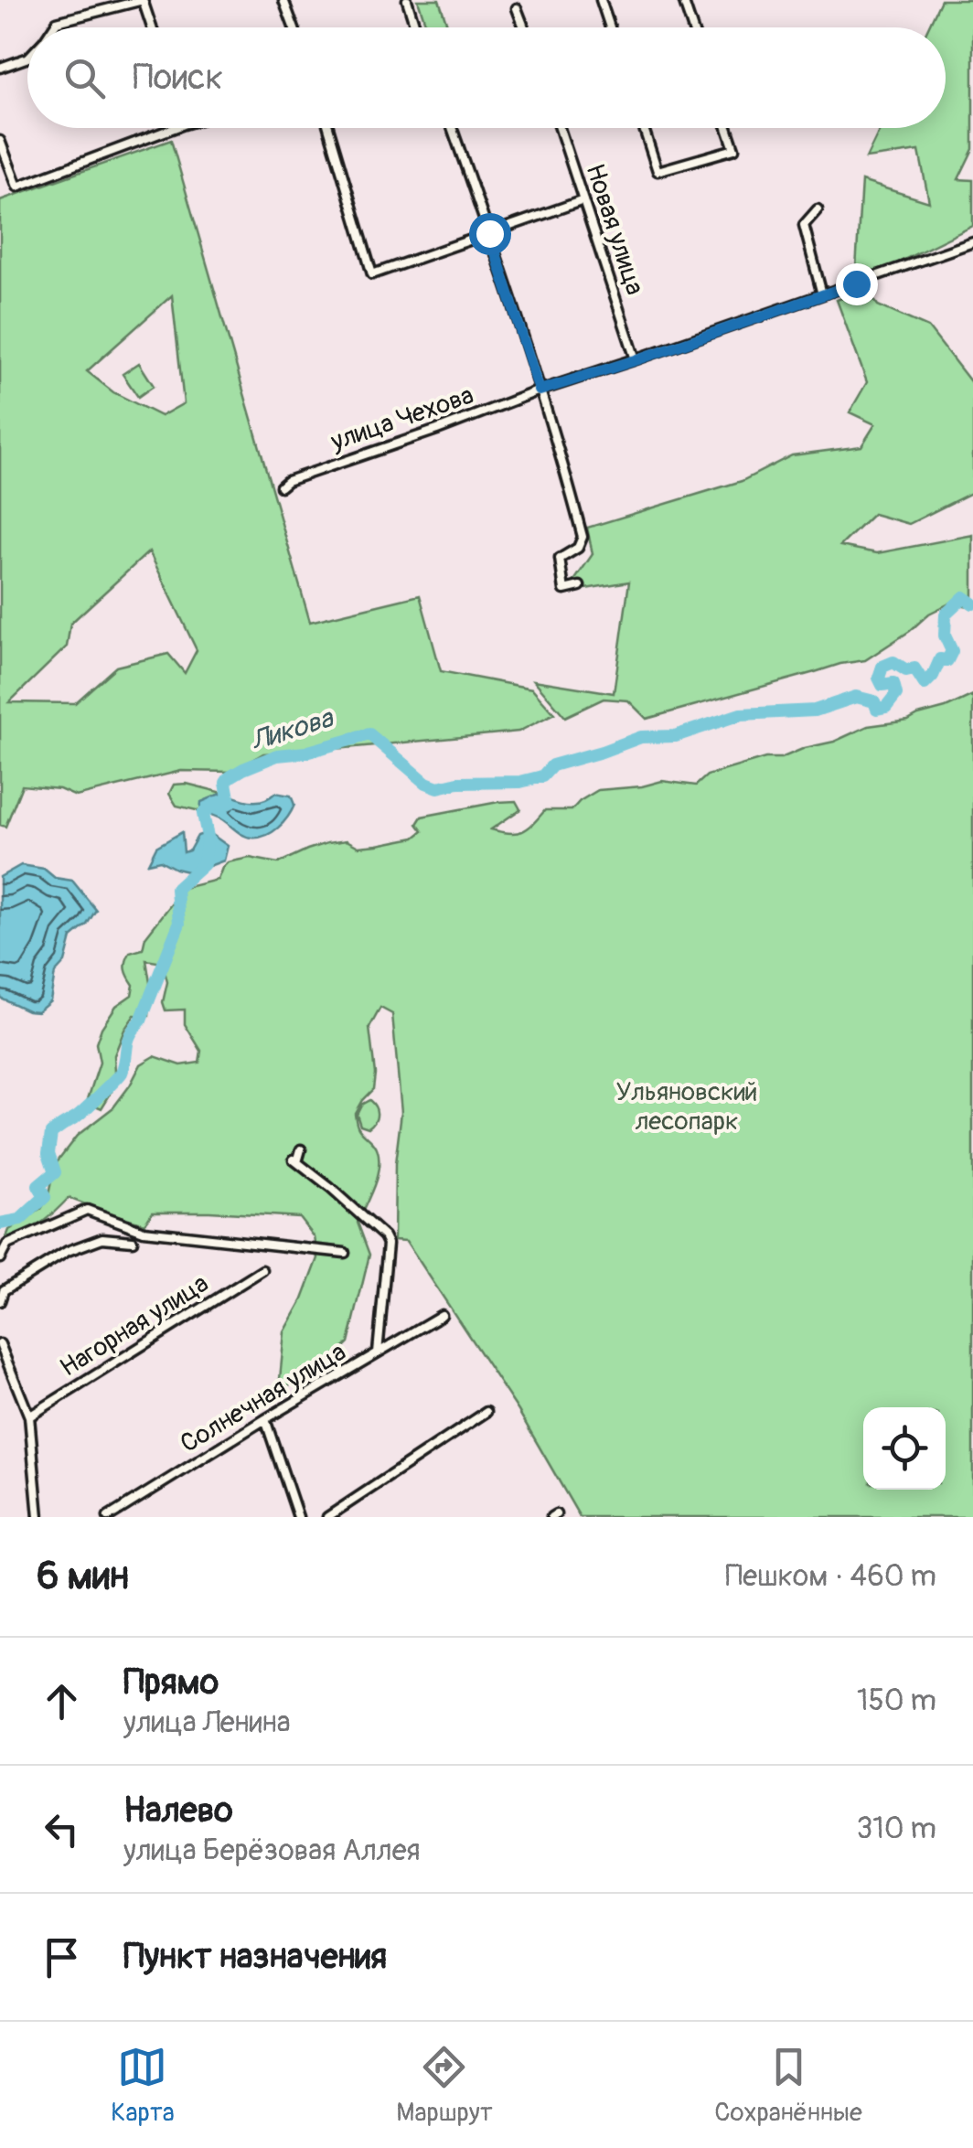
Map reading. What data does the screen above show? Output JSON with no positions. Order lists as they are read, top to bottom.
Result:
{
  "streets": {
    "street": [
      "Новая улица",
      "улица Чехова",
      "Нагорная улица",
      "Солнечная улица"
    ]
  },
  "crossings": [
    ["Новая улица", "улица Чехова"]
  ],
  "water": ["Ликова"],
  "parks": ["Ульяновский лесопарк"],
  "page": {
    "search": "Поиск",
    "heading": ["6 мин", "Пешком · 460 m"],
    "list": [
      ["Прямо", "улица Ленина", "150 m"],
      ["Налево", "улица Берёзовая Аллея", "310 m"],
      "Пункт назначения"
    ],
    "nav": ["Карта", "Маршрут", "Сохранённые"]
  }
}
